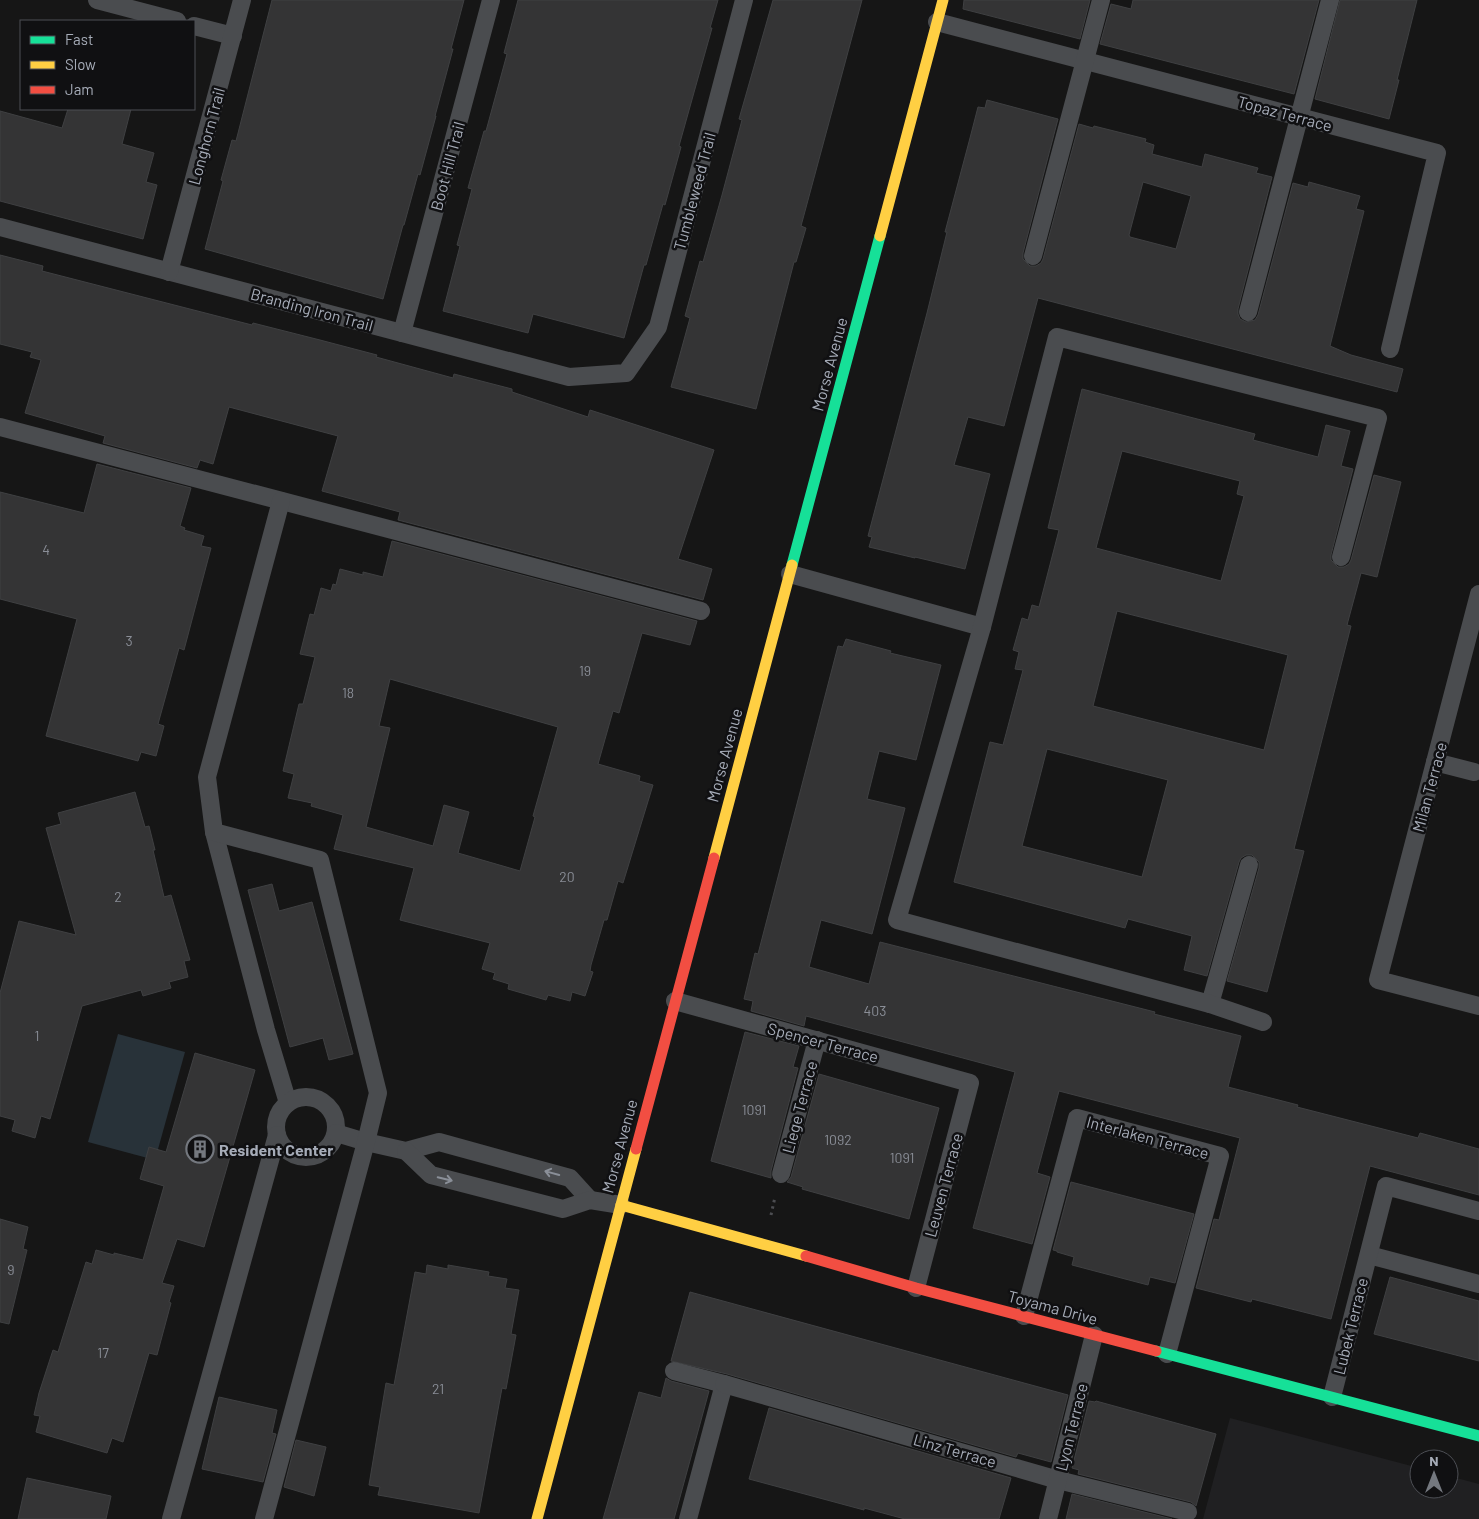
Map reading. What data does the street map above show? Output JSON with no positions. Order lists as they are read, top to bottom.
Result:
{
  "streets": {
    "street": ["Morse Avenue", "Toyama Drive"],
    "lane": [
      "Topaz Terrace",
      "Longhorn Trail",
      "Boot Hill Trail",
      "Tumbleweed Trail",
      "Branding Iron Trail",
      "Milan Terrace",
      "Spencer Terrace",
      "Liege Terrace",
      "Interlaken Terrace",
      "Leuven Terrace",
      "Lubek Terrace",
      "Lyon Terrace",
      "Linz Terrace"
    ]
  },
  "crossings": [
    ["Topaz Terrace", "Morse Avenue"],
    ["Longhorn Trail", "Branding Iron Trail"],
    ["Boot Hill Trail", "Branding Iron Trail"],
    ["Tumbleweed Trail", "Branding Iron Trail"],
    ["Morse Avenue", "Spencer Terrace"],
    ["Morse Avenue", "Toyama Drive"],
    ["Spencer Terrace", "Liege Terrace"],
    ["Spencer Terrace", "Leuven Terrace"],
    ["Interlaken Terrace", "Toyama Drive"],
    ["Leuven Terrace", "Toyama Drive"],
    ["Toyama Drive", "Lubek Terrace"],
    ["Toyama Drive", "Lyon Terrace"],
    ["Lyon Terrace", "Linz Terrace"]
  ],
  "places": {
    "building": ["Resident Center"]
  },
  "house_numbers": [
    "4",
    "3",
    "19",
    "18",
    "20",
    "2",
    "403",
    "1",
    "1091",
    "1092",
    "1091",
    "9",
    "17",
    "21"
  ],
  "legend": ["Fast", "Slow", "Jam"],
  "north": "top"
}
